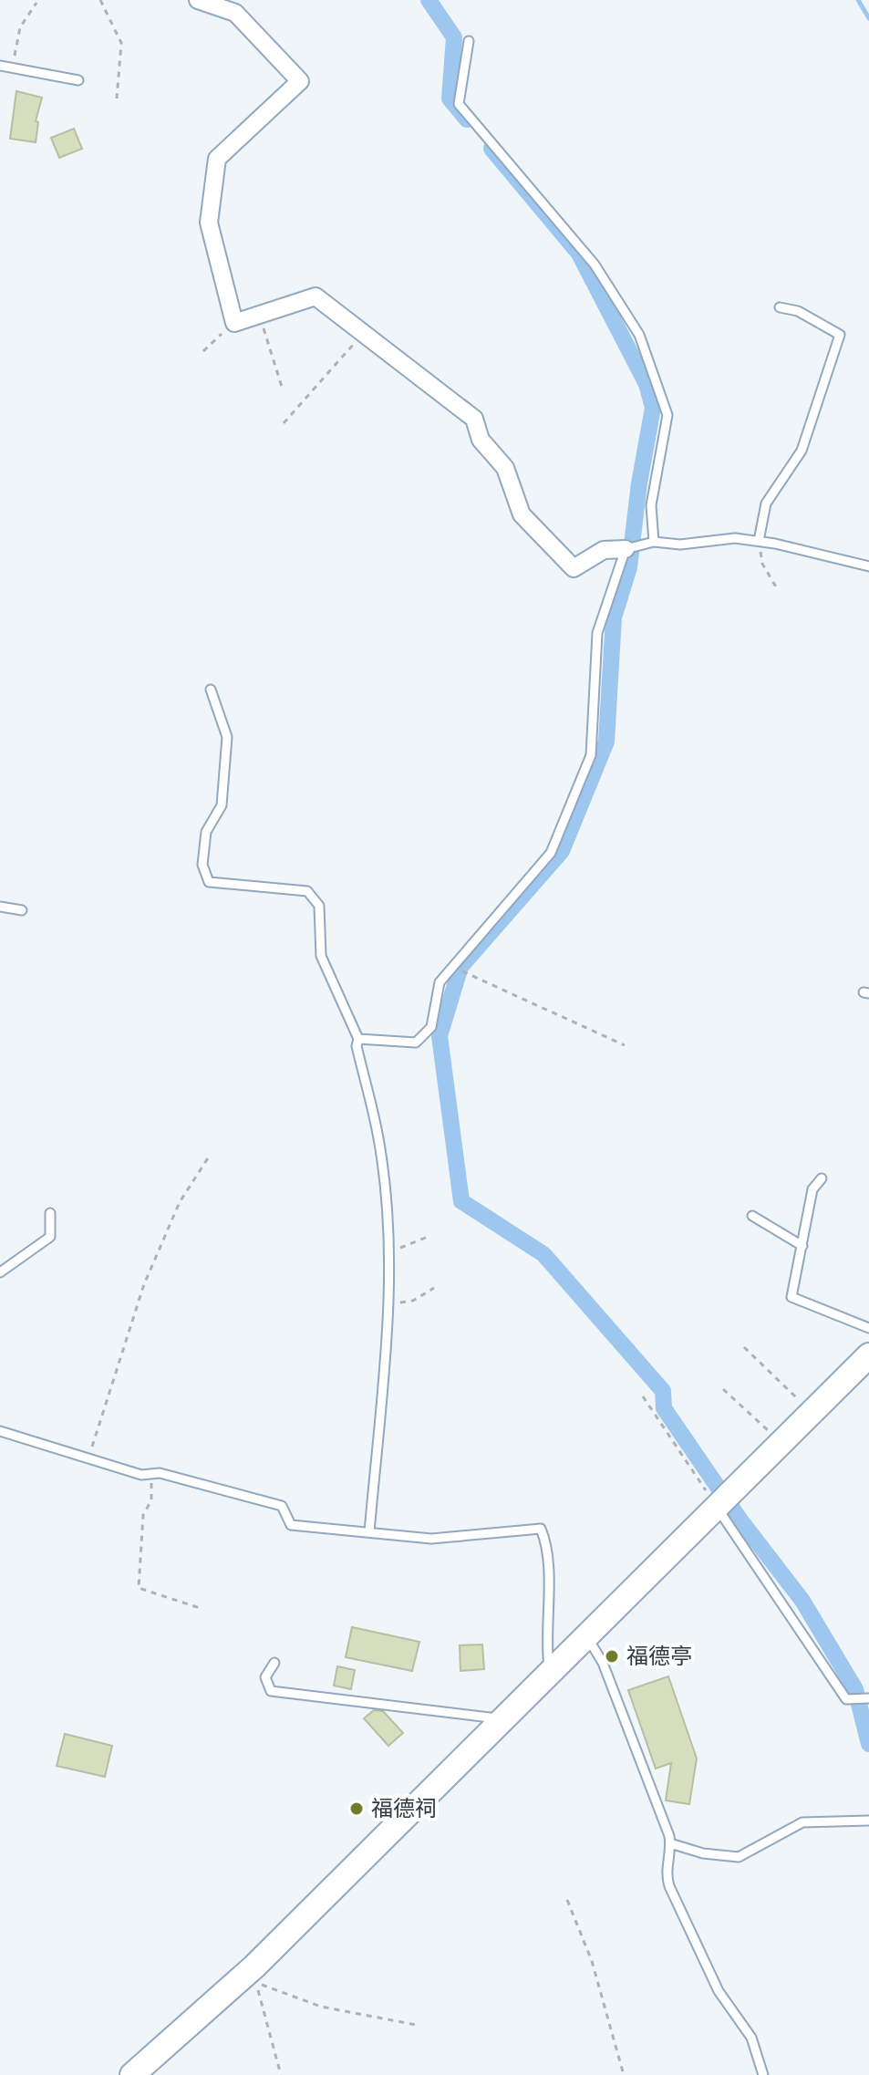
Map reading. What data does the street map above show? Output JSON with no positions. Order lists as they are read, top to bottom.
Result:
{
  "places": ["福德亭", "福德祠"]
}
